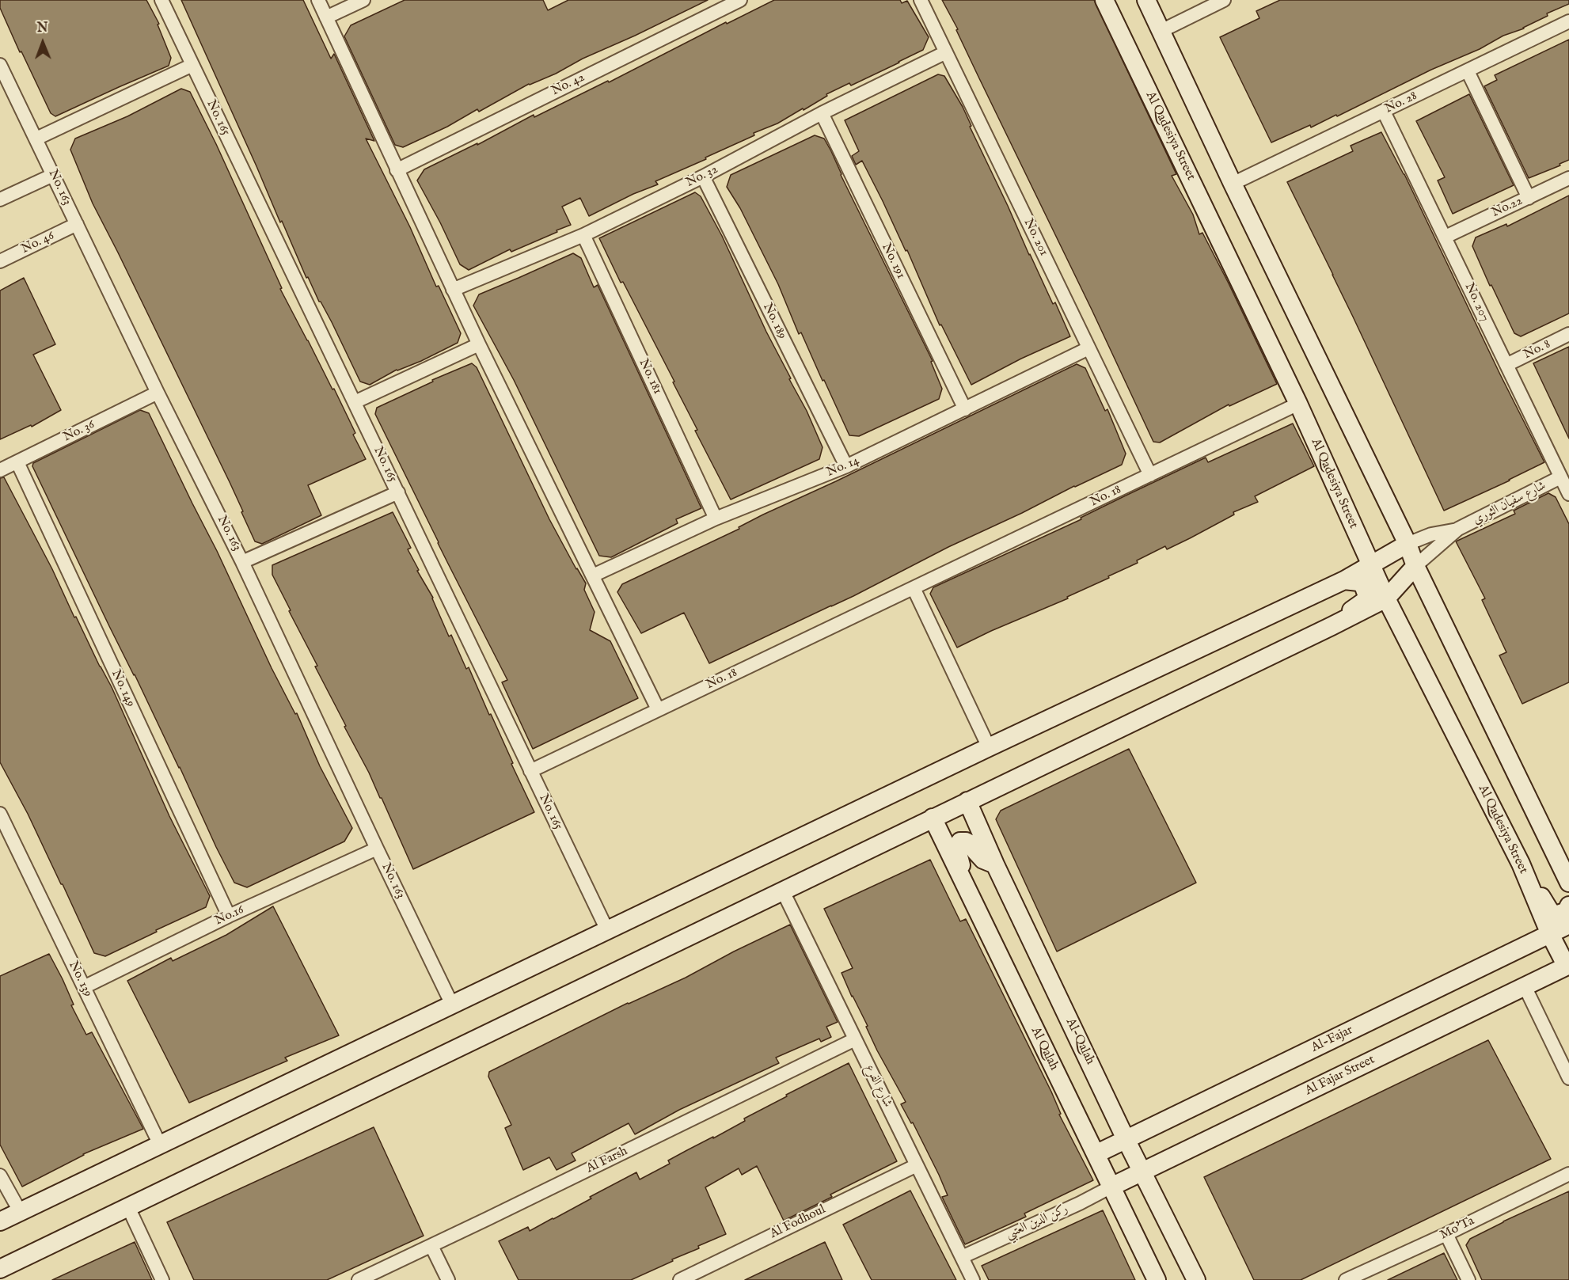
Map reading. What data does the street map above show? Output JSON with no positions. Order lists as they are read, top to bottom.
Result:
{
  "streets": {
    "street": [
      "No. 42",
      "No. 28",
      "No. 165",
      "Al Qadesiya Street",
      "No. 32",
      "No. 163",
      "No.22",
      "No. 201",
      "No. 46",
      "No. 191",
      "No. 207",
      "No. 189",
      "No. 8",
      "No. 181",
      "No. 36",
      "No. 14",
      "No. 18",
      "شارع سفيان الثوري",
      "No. 149",
      "No.16",
      "No. 139",
      "Al-Fajar",
      "Al-Qalah",
      "Al Qalah",
      "Al Fajar Street",
      "شارع الفرع",
      "Al Farsh",
      "Al Fodhoul",
      "ركن الدين العتبي",
      "Mo'Ta"
    ]
  },
  "crossings": [
    ["No. 28", "No. 207"],
    ["No. 165", "No. 18"],
    ["Al Qadesiya Street", "No. 18"],
    ["Al Qadesiya Street", "Al-Fajar"],
    ["Al Qadesiya Street", "Al Fajar Street"],
    ["No. 32", "No. 201"],
    ["No. 32", "No. 191"],
    ["No. 32", "No. 189"],
    ["No. 32", "No. 181"],
    ["No. 163", "No. 46"],
    ["No. 163", "No. 36"],
    ["No. 163", "No.16"],
    ["No.22", "No. 207"],
    ["No. 201", "No. 14"],
    ["No. 201", "No. 18"],
    ["No. 191", "No. 14"],
    ["No. 207", "No. 8"],
    ["No. 207", "شارع سفيان الثوري"],
    ["No. 189", "No. 14"],
    ["No. 181", "No. 14"],
    ["No. 36", "No. 149"],
    ["No. 149", "No.16"],
    ["No.16", "No. 139"],
    ["Al-Fajar", "Al-Qalah"],
    ["Al-Fajar", "Al Qalah"],
    ["Al-Qalah", "Al Fajar Street"],
    ["Al Qalah", "Al Fajar Street"],
    ["Al Qalah", "ركن الدين العتبي"],
    ["Al Fajar Street", "ركن الدين العتبي"],
    ["شارع الفرع", "Al Farsh"],
    ["شارع الفرع", "Al Fodhoul"],
    ["شارع الفرع", "ركن الدين العتبي"]
  ],
  "north": "top"
}
